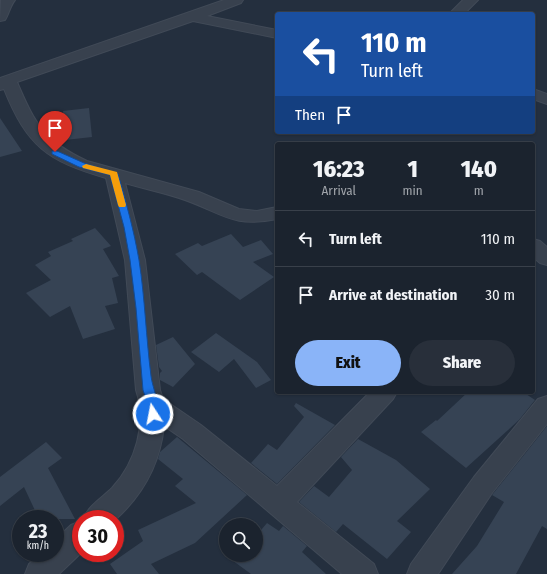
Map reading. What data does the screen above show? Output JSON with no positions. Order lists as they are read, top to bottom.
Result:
{
  "page": {
    "turn": ["110 m", "Turn left"],
    "then": "Then",
    "eta": [
      "16:23",
      "Arrival",
      "1",
      "min",
      "140",
      "m"
    ],
    "list": [
      {
        "name": "Turn left",
        "value": "110 m"
      },
      {
        "name": "Arrive at destination",
        "value": "30 m"
      }
    ],
    "buttons": ["Exit", "Share"],
    "speed": "23 km/h",
    "limit": "30"
  }
}
